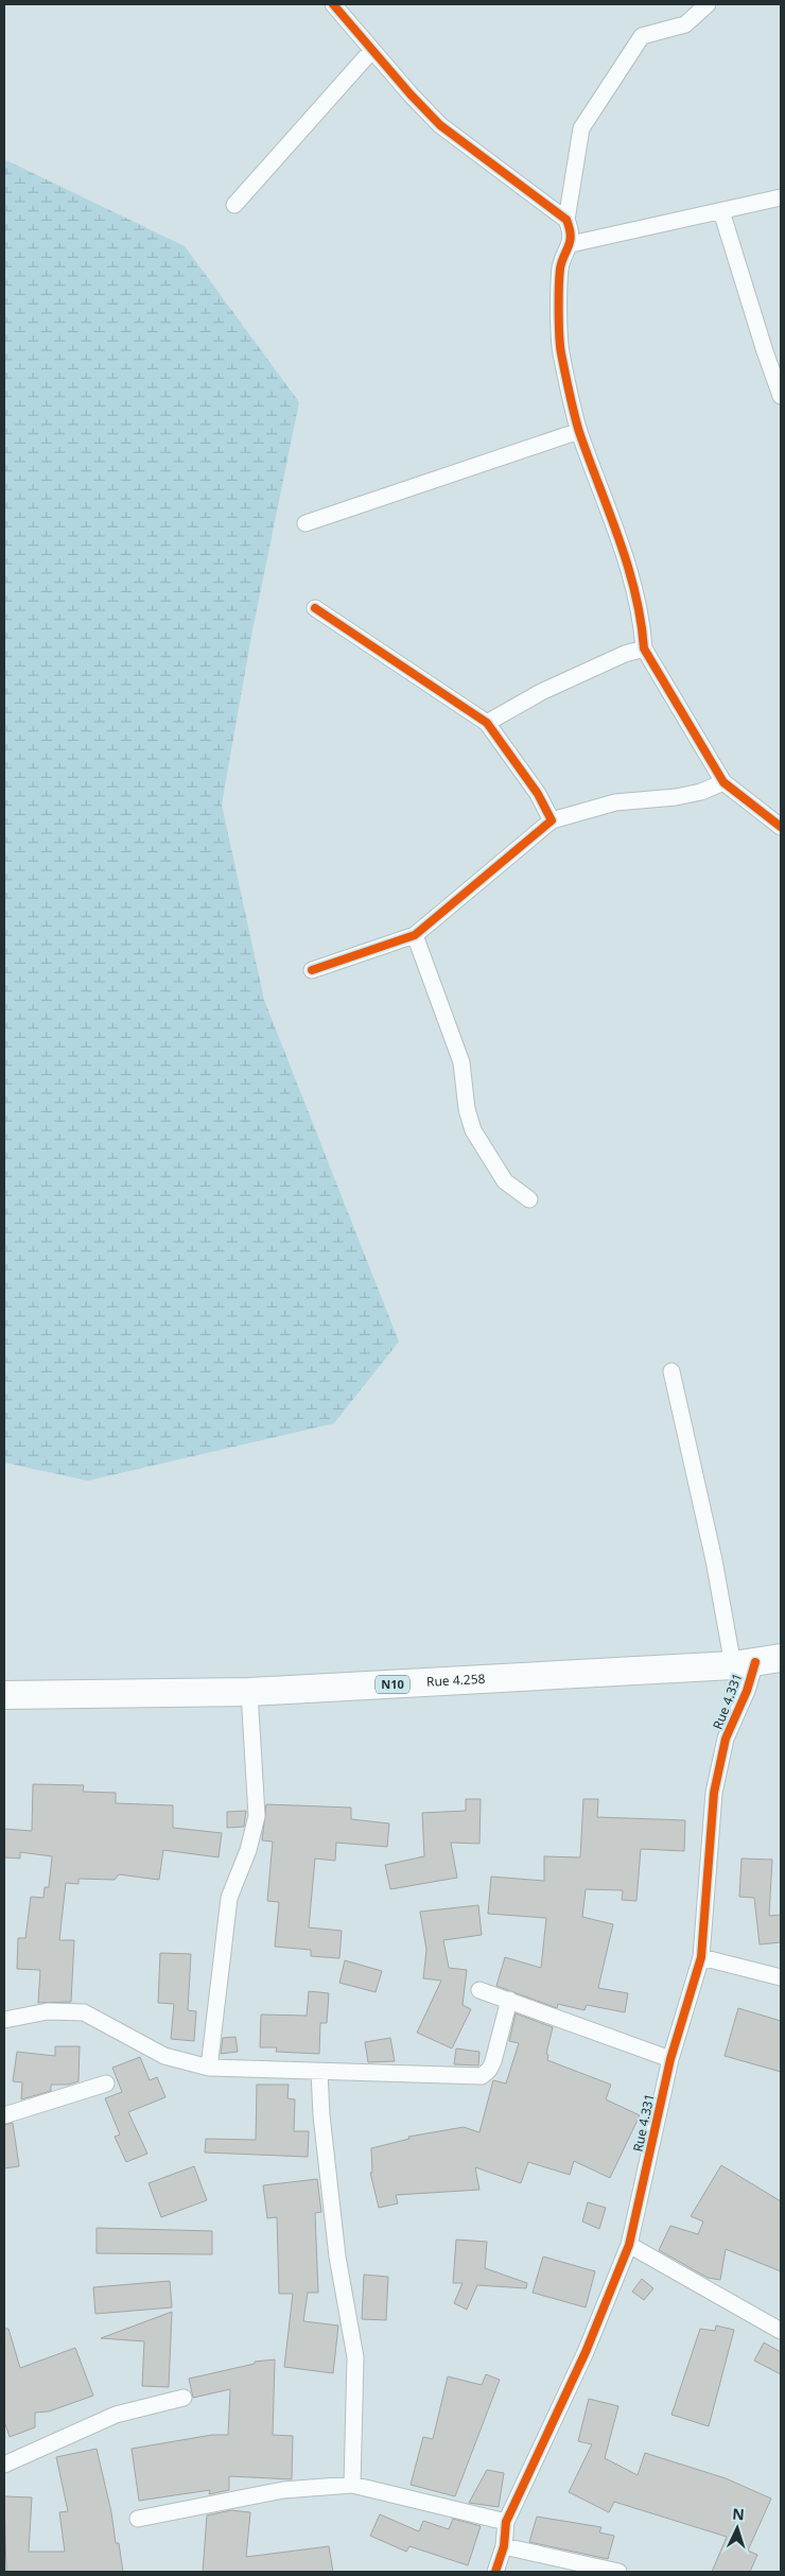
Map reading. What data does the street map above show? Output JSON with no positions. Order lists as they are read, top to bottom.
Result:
{
  "streets": {
    "highway": ["Rue 4.258", "N10"],
    "street": ["Rue 4.331"]
  },
  "crossings": [
    ["Rue 4.258", "Rue 4.331"]
  ],
  "north": "top"
}
